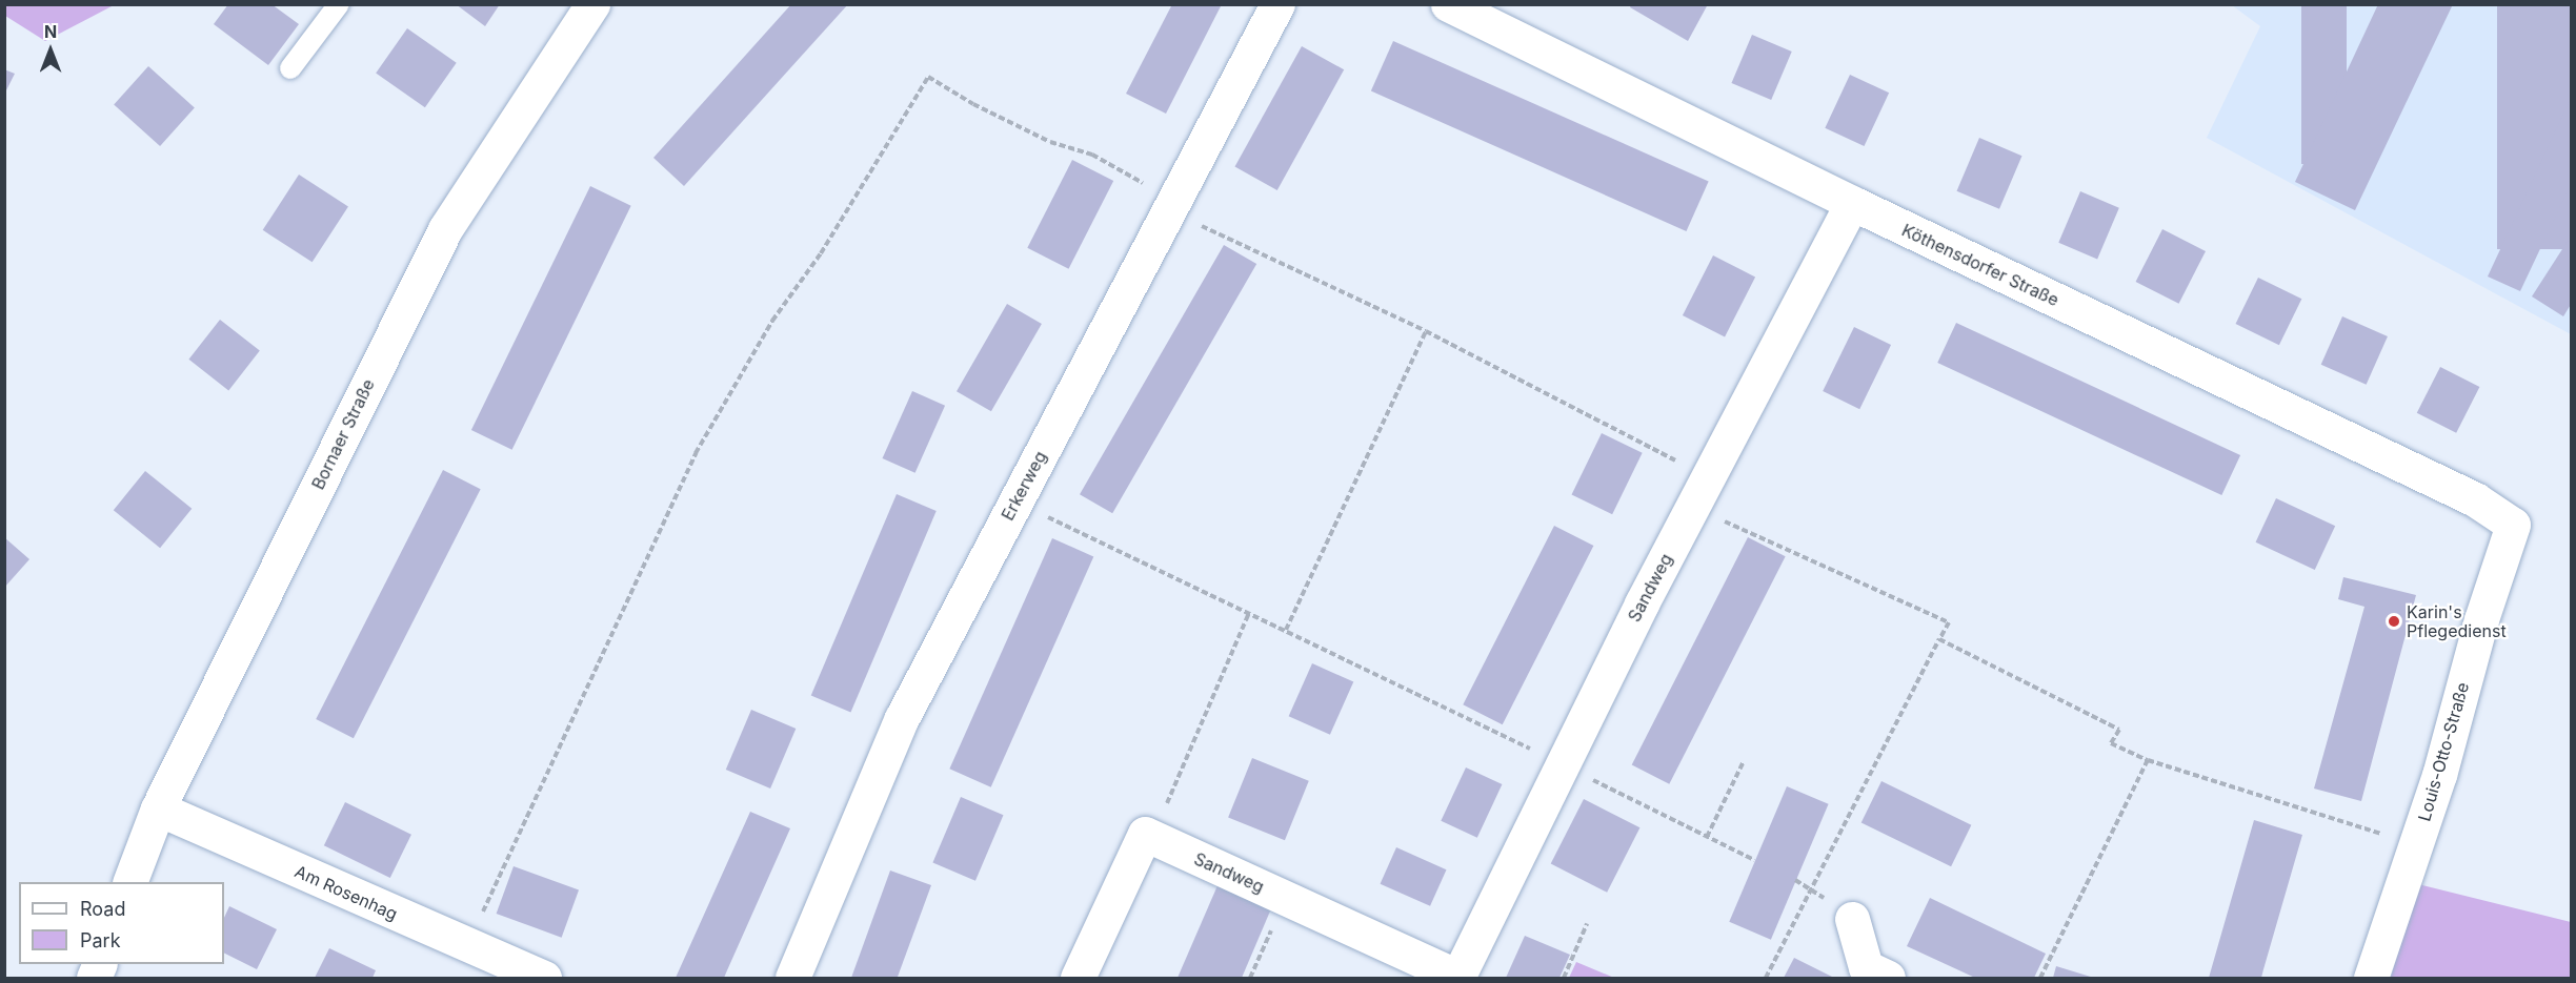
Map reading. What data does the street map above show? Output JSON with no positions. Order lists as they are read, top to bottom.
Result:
{
  "streets": {
    "street": [
      "Köthensdorfer Straße",
      "Bornaer Straße",
      "Erkerweg",
      "Sandweg",
      "Louis-Otto-Straße",
      "Am Rosenhag"
    ]
  },
  "crossings": [
    ["Köthensdorfer Straße", "Sandweg"],
    ["Köthensdorfer Straße", "Louis-Otto-Straße"],
    ["Bornaer Straße", "Am Rosenhag"]
  ],
  "places": ["Karin's Pflegedienst"],
  "legend": ["Road", "Park"],
  "north": "top"
}
